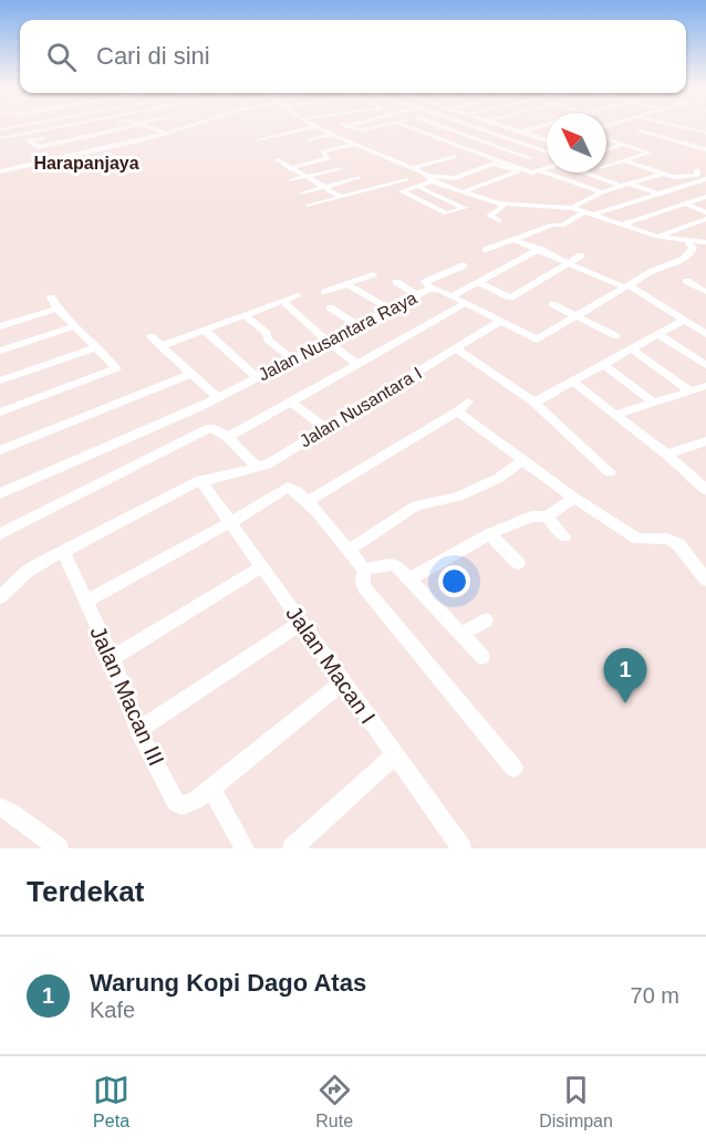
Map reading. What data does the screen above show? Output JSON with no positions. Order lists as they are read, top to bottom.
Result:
{
  "streets": {
    "street": [
      "Jalan Nusantara Raya",
      "Jalan Nusantara I",
      "Jalan Macan I",
      "Jalan Macan III"
    ]
  },
  "crossings": [
    ["Jalan Nusantara Raya", "Jalan Nusantara I"],
    ["Jalan Nusantara I", "Jalan Macan I"],
    ["Jalan Nusantara I", "Jalan Macan III"]
  ],
  "districts": ["Harapanjaya"],
  "north": "top left",
  "page": {
    "search": "Cari di sini",
    "pins": "1",
    "heading": "Terdekat",
    "list": [
      {
        "mark": "1",
        "name": "Warung Kopi Dago Atas",
        "note": "Kafe",
        "value": "70 m"
      }
    ],
    "nav": ["Peta", "Rute", "Disimpan"]
  }
}
